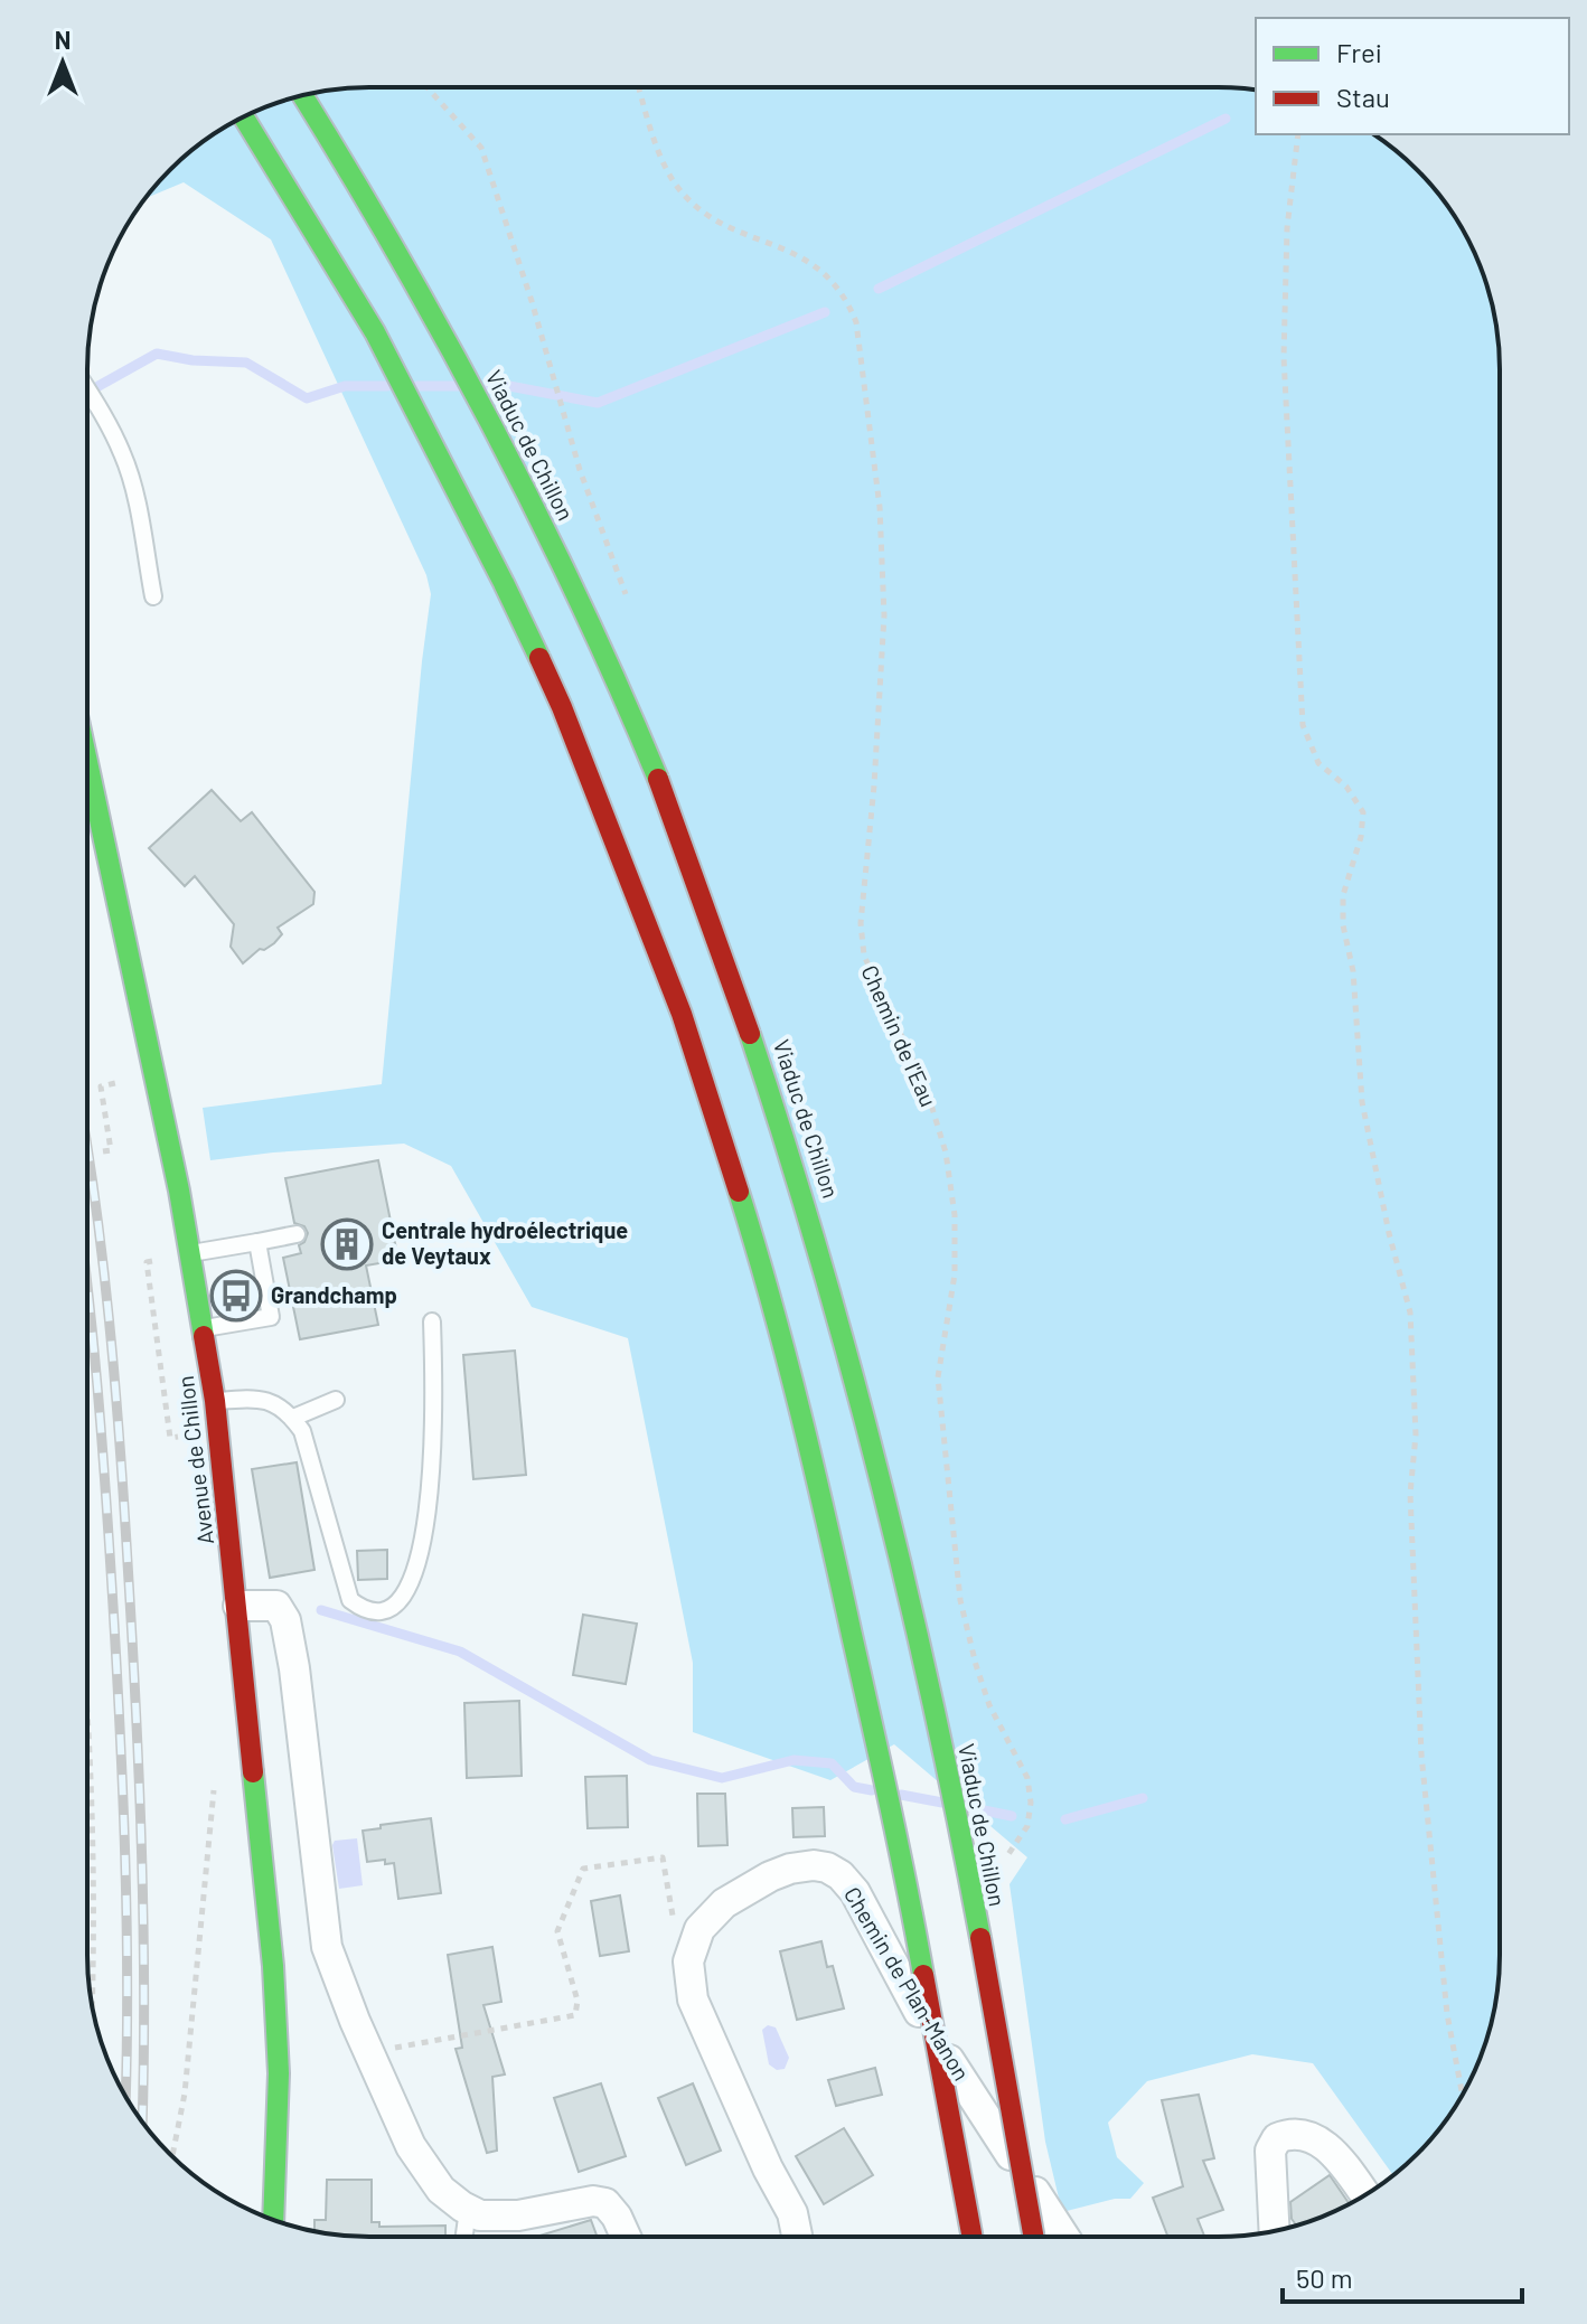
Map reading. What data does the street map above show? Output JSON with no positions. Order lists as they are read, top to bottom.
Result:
{
  "streets": {
    "main road": ["Viaduc de Chillon", "Avenue de Chillon"],
    "street": ["Chemin de Plan-Manon"],
    "path": ["Chemin de l'Eau"]
  },
  "places": {
    "building": ["Centrale hydroélectrique de Veytaux"],
    "bus stop": ["Grandchamp"]
  },
  "legend": ["Frei", "Stau"],
  "scale_bar": "50 m",
  "north": "top"
}
